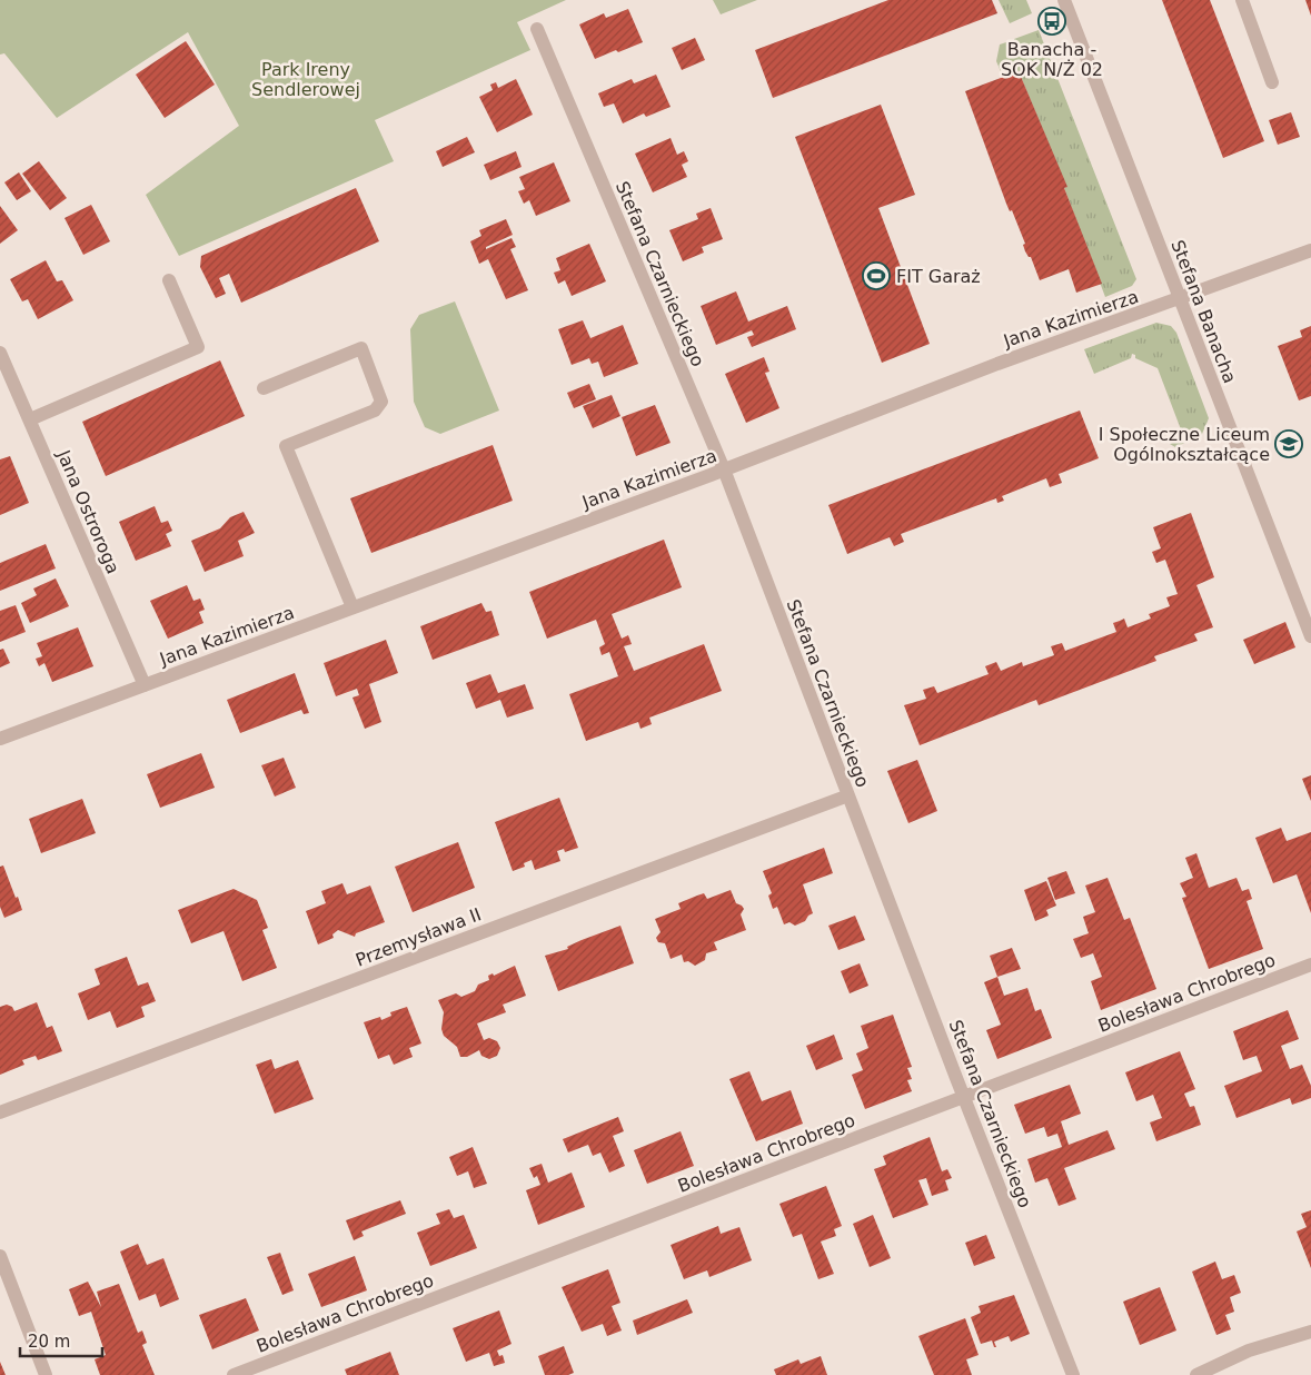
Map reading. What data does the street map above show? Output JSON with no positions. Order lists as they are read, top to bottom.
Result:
{
  "streets": {
    "street": [
      "Stefana Czarnieckiego",
      "Stefana Banacha",
      "Jana Kazimierza",
      "Jana Ostroroga",
      "Przemysława II",
      "Bolesława Chrobrego"
    ]
  },
  "crossings": [
    ["Stefana Czarnieckiego", "Jana Kazimierza"],
    ["Stefana Czarnieckiego", "Przemysława II"],
    ["Stefana Czarnieckiego", "Bolesława Chrobrego"],
    ["Stefana Banacha", "Jana Kazimierza"],
    ["Jana Kazimierza", "Jana Ostroroga"]
  ],
  "parks": ["Park Ireny Sendlerowej"],
  "places": {
    "bus stop": ["Banacha - SOK N/Ż 02"],
    "sports": ["FIT Garaż"],
    "school or university": ["I Społeczne Liceum Ogólnokształcące"]
  },
  "scale_bar": "20 m"
}
